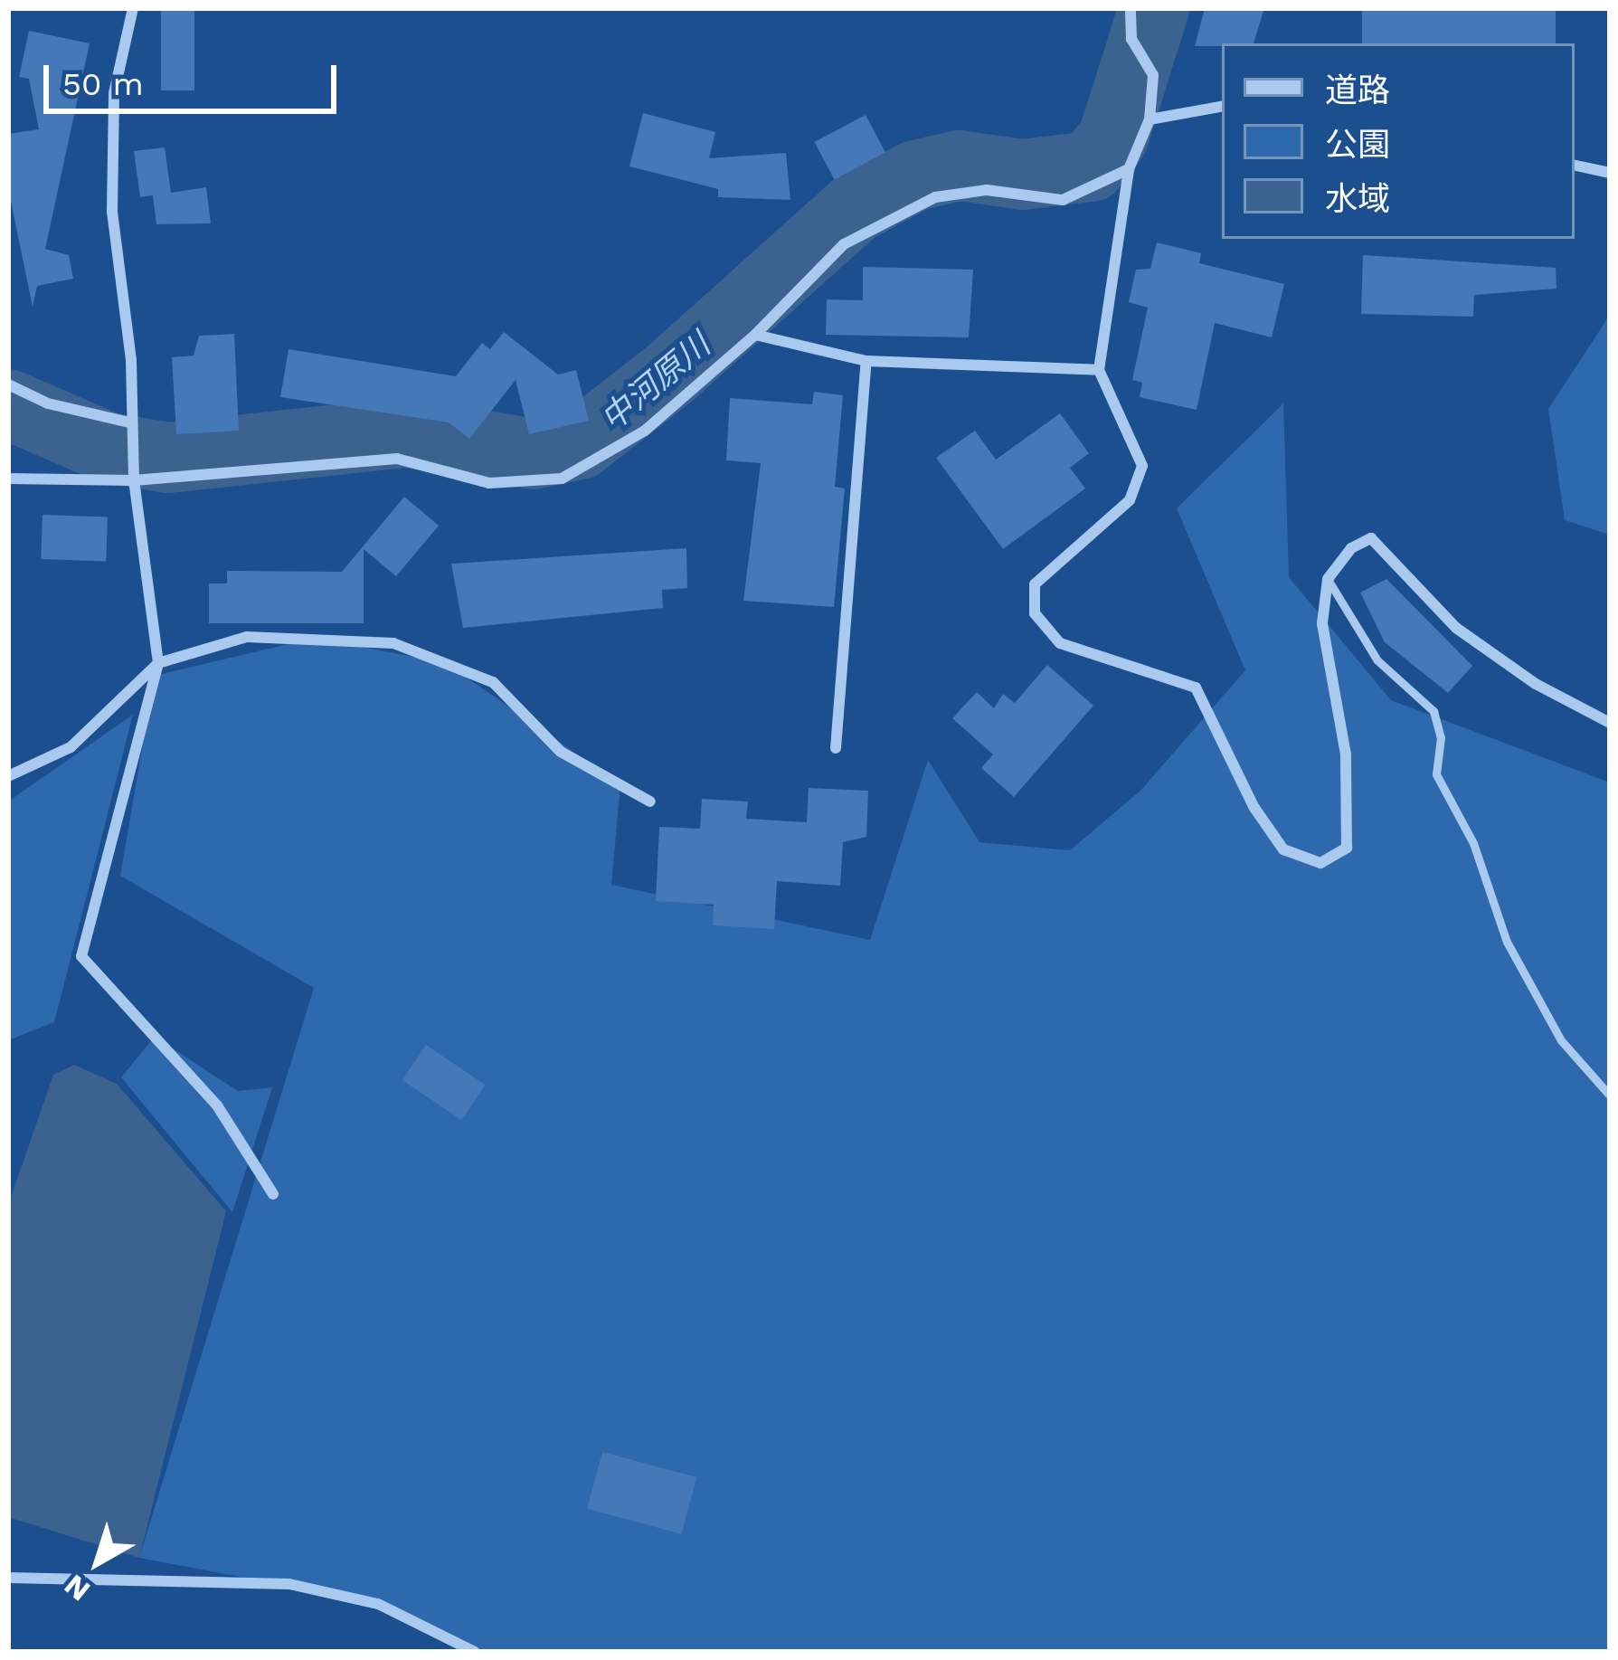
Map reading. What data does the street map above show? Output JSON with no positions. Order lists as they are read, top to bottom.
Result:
{
  "water": ["中河原川"],
  "legend": ["道路", "公園", "水域"],
  "scale_bar": "50 m",
  "north": "bottom left"
}
